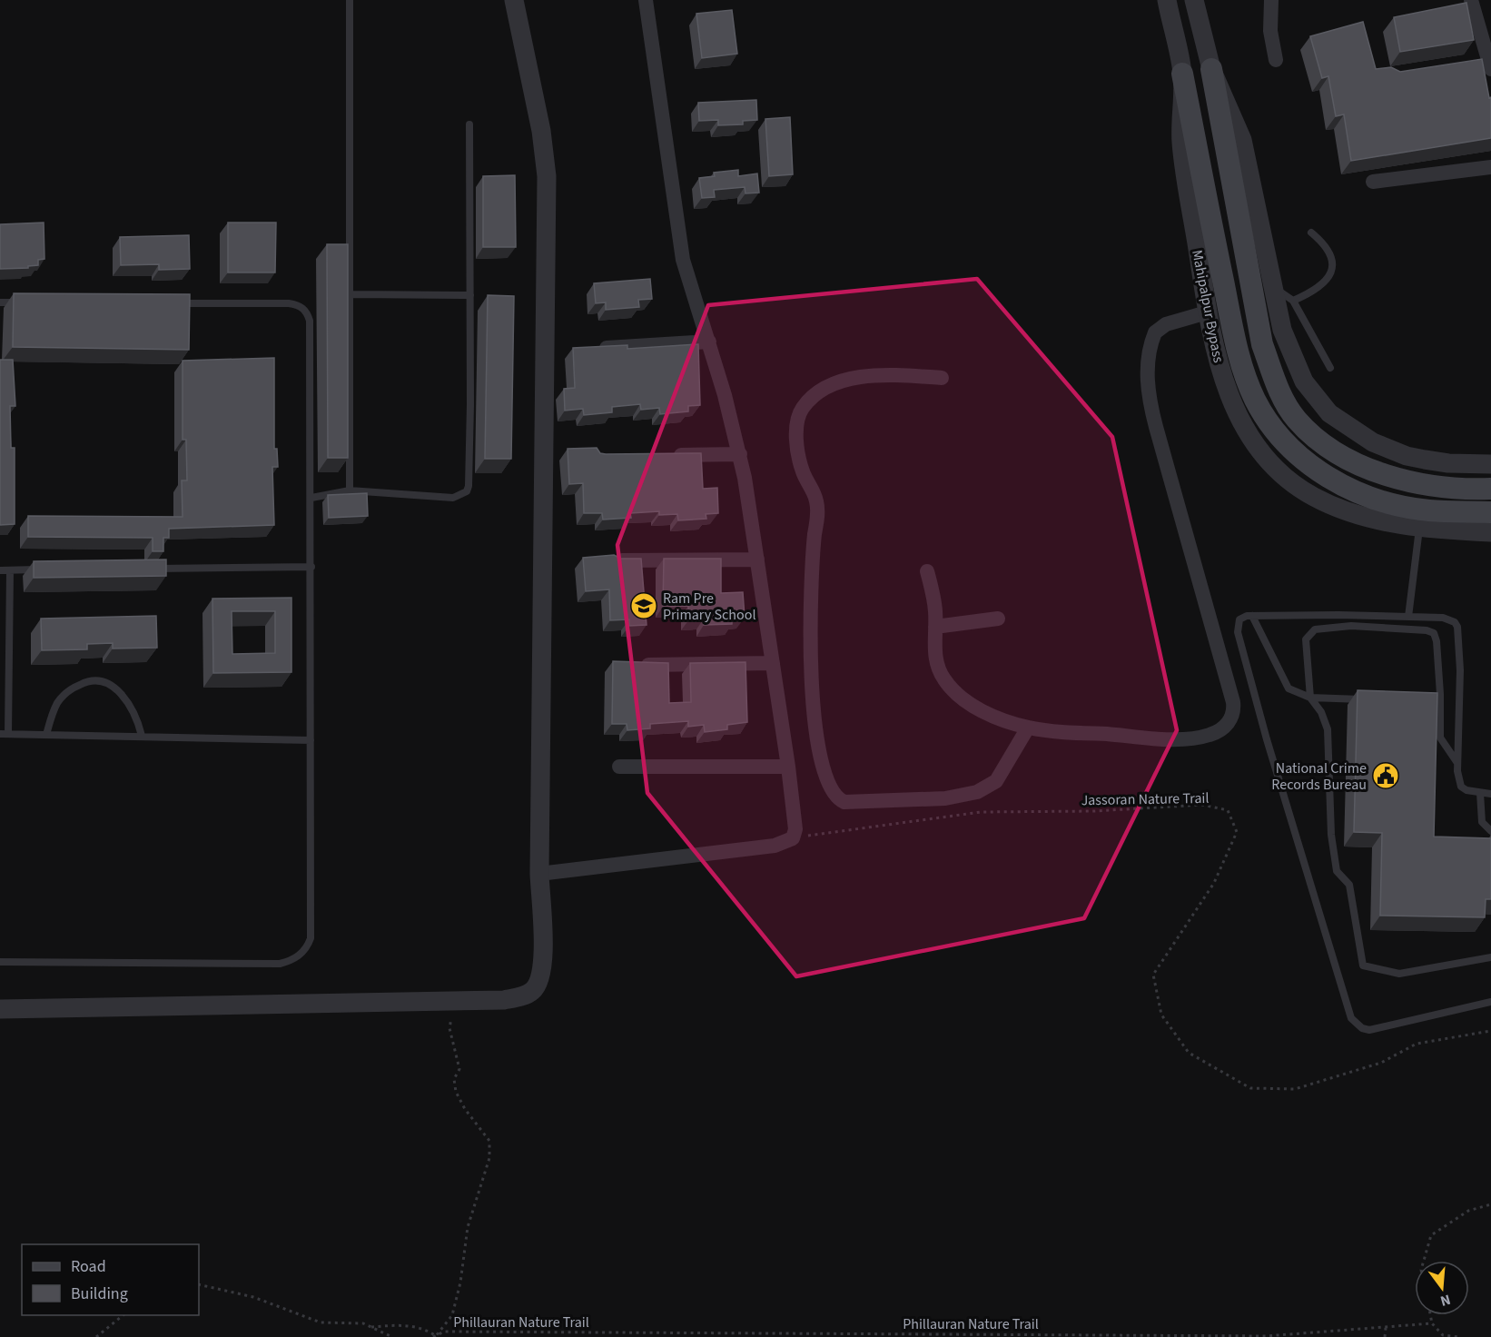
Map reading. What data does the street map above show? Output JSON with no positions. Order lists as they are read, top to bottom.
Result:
{
  "streets": {
    "street": ["Mahipalpur Bypass"],
    "path": ["Jassoran Nature Trail", "Phillauran Nature Trail"]
  },
  "places": {
    "school or university": ["Ram Pre Primary School"],
    "public building": ["National Crime Records Bureau"]
  },
  "legend": ["Road", "Building"],
  "north": "bottom"
}
